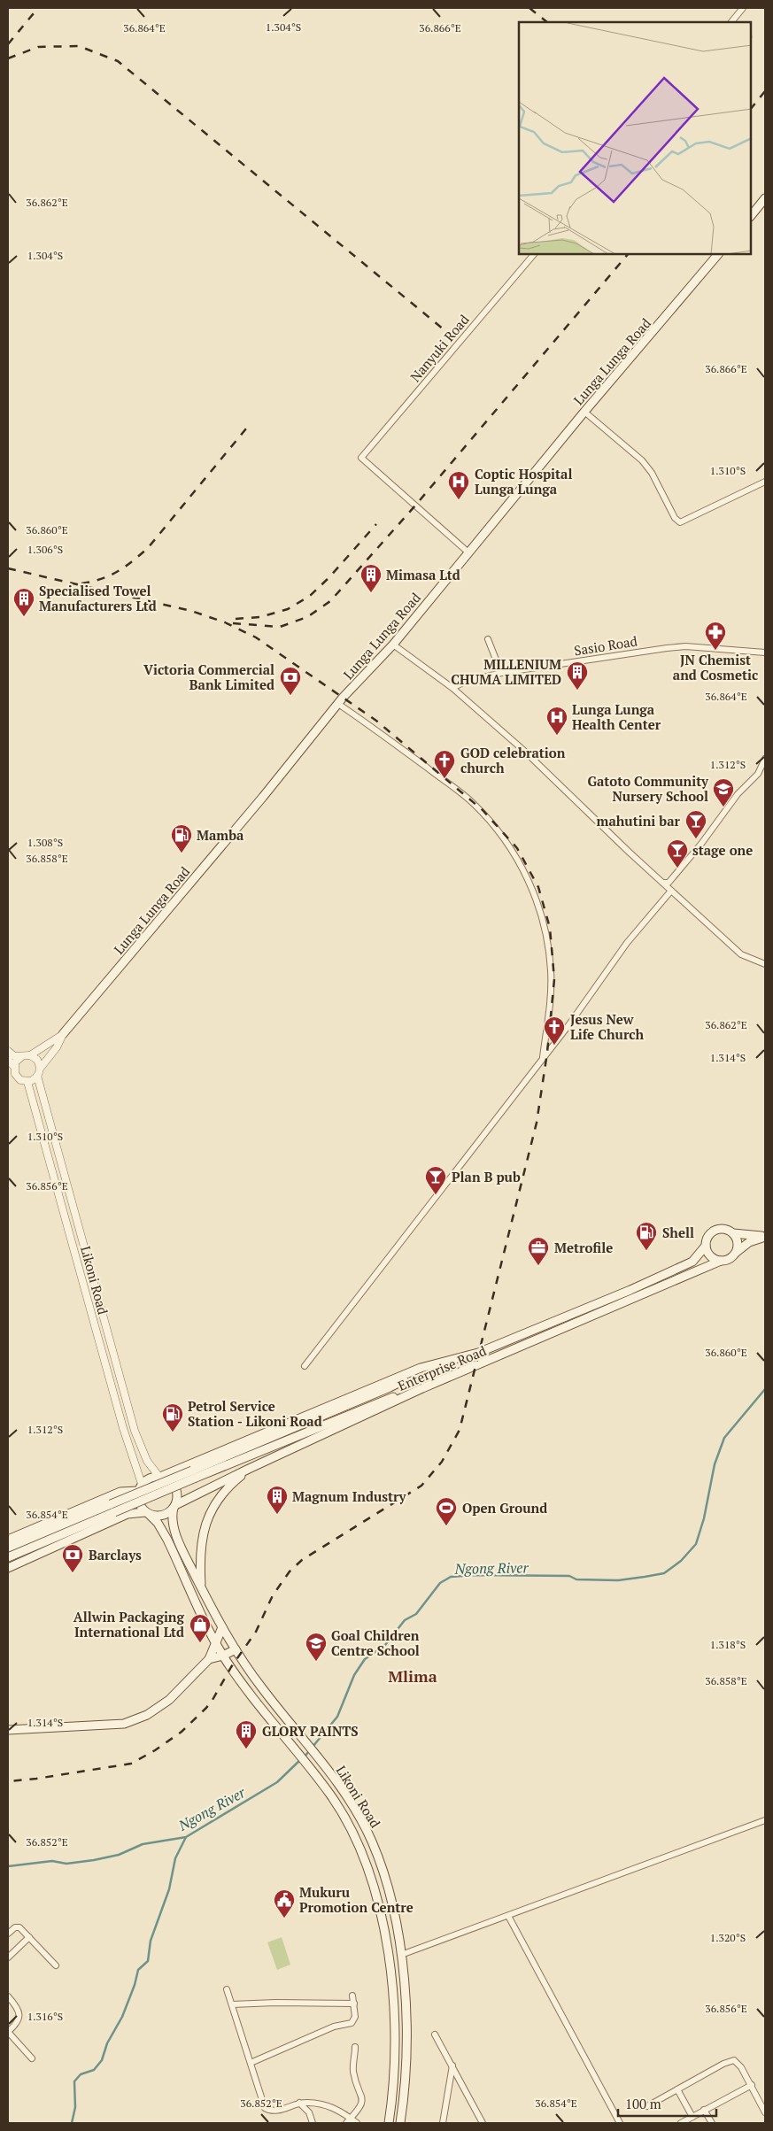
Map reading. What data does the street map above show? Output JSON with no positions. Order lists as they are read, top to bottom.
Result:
{
  "streets": {
    "main road": ["Lunga Lunga Road", "Likoni Road", "Enterprise Road"],
    "street": ["Nanyuki Road", "Sasio Road"]
  },
  "crossings": [
    ["Nanyuki Road", "Lunga Lunga Road"],
    ["Lunga Lunga Road", "Likoni Road"],
    ["Likoni Road", "Enterprise Road"]
  ],
  "districts": ["Mlima"],
  "water": ["Ngong River"],
  "places": {
    "hospital": ["Coptic Hospital Lunga Lunga", "Lunga Lunga Health Center"],
    "building": [
      "Mimasa Ltd",
      "Specialised Towel Manufacturers Ltd",
      "MILLENIUM CHUMA LIMITED",
      "Magnum Industry",
      "GLORY PAINTS"
    ],
    "pharmacy": ["JN Chemist and Cosmetic"],
    "bank": ["Victoria Commercial Bank Limited", "Barclays"],
    "church": ["GOD celebration church", "Jesus New Life Church"],
    "school or university": ["Gatoto Community Nursery School", "Goal Children Centre School"],
    "bar": ["mahutini bar", "stage one", "Plan B pub"],
    "fuel station": ["Mamba", "Shell", "Petrol Service Station - Likoni Road"],
    "office": ["Metrofile"],
    "sports": ["Open Ground"],
    "shop": ["Allwin Packaging International Ltd"],
    "public building": ["Mukuru Promotion Centre"]
  },
  "scale_bar": "100 m",
  "coordinates": [
    "1.304°S",
    "36.864°E",
    "36.866°E",
    "36.862°E",
    "1.310°S",
    "36.860°E",
    "1.306°S",
    "1.312°S",
    "1.308°S",
    "36.858°E",
    "1.314°S",
    "36.856°E",
    "36.854°E",
    "1.318°S",
    "36.852°E",
    "1.320°S",
    "1.316°S"
  ]
}
